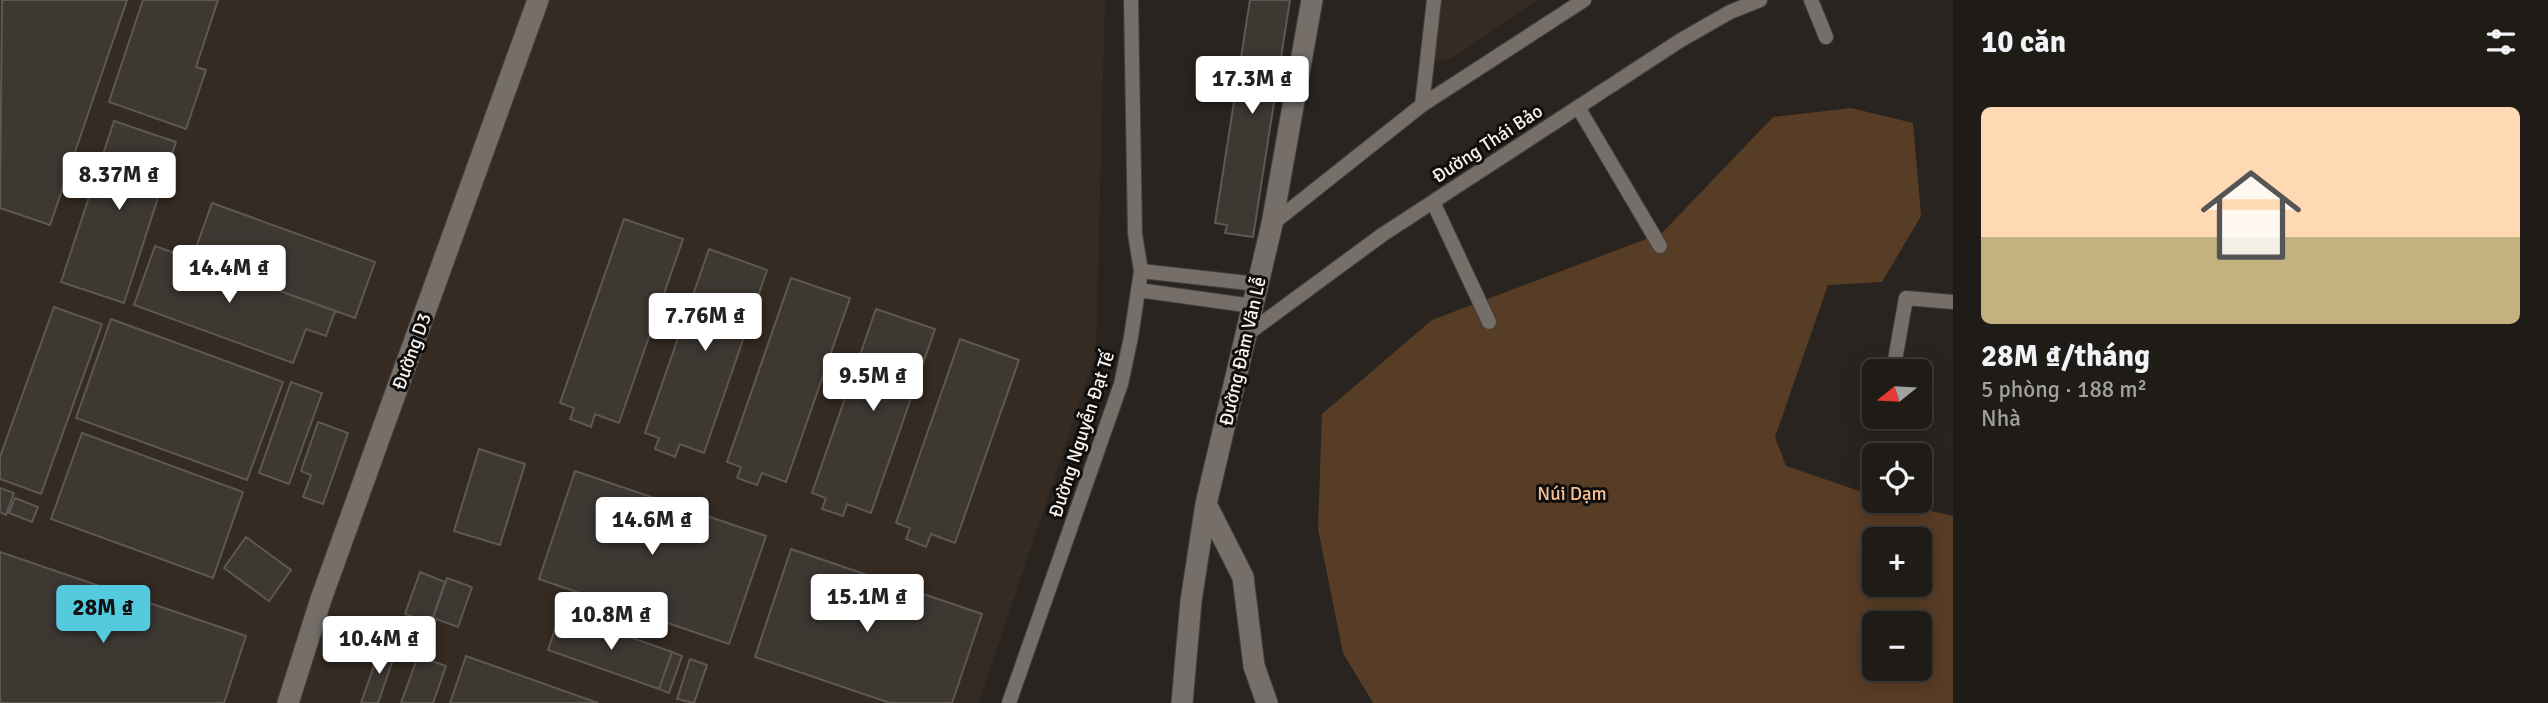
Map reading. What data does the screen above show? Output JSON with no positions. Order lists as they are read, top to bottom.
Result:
{
  "streets": {
    "main road": ["Đường D3", "Đường Đàm Văn Lễ"],
    "street": ["Đường Thái Bảo", "Đường Nguyễn Đạt Tế"]
  },
  "crossings": [
    ["Đường Thái Bảo", "Đường Đàm Văn Lễ"]
  ],
  "parks": ["Núi Dạm"],
  "north": "left",
  "page": {
    "heading": "10 căn",
    "price": [
      "17.3M ₫",
      "8.37M ₫",
      "14.4M ₫",
      "7.76M ₫",
      "9.5M ₫",
      "14.6M ₫",
      "15.1M ₫",
      "28M ₫",
      "10.8M ₫",
      "10.4M ₫"
    ],
    "list": [
      {
        "name": "28M ₫/tháng",
        "note": "5 phòng · 188 m² · Nhà"
      }
    ],
    "map_buttons": ["+", "−"]
  }
}
